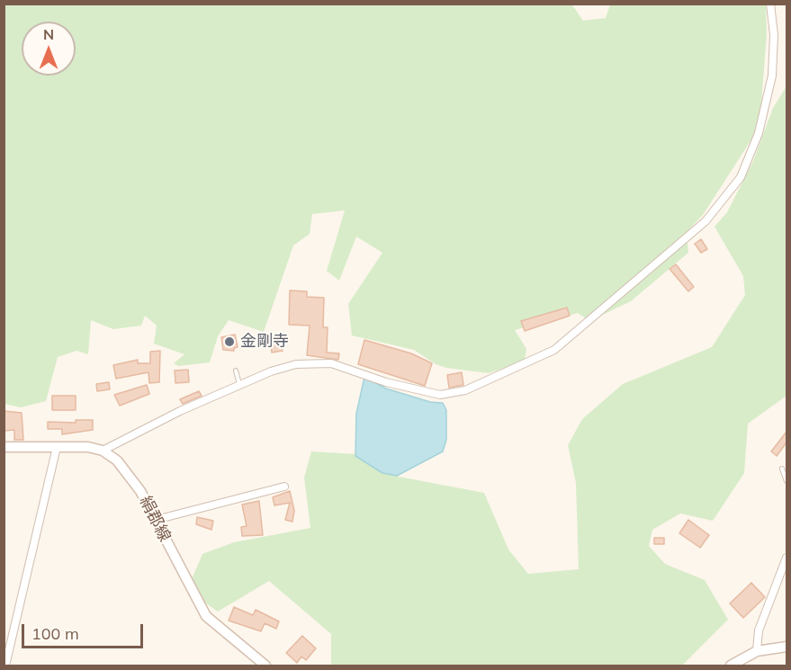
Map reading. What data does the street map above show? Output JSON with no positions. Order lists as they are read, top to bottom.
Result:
{
  "streets": {
    "main road": ["絹郡線"]
  },
  "places": ["金剛寺"],
  "scale_bar": "100 m",
  "north": "top"
}
